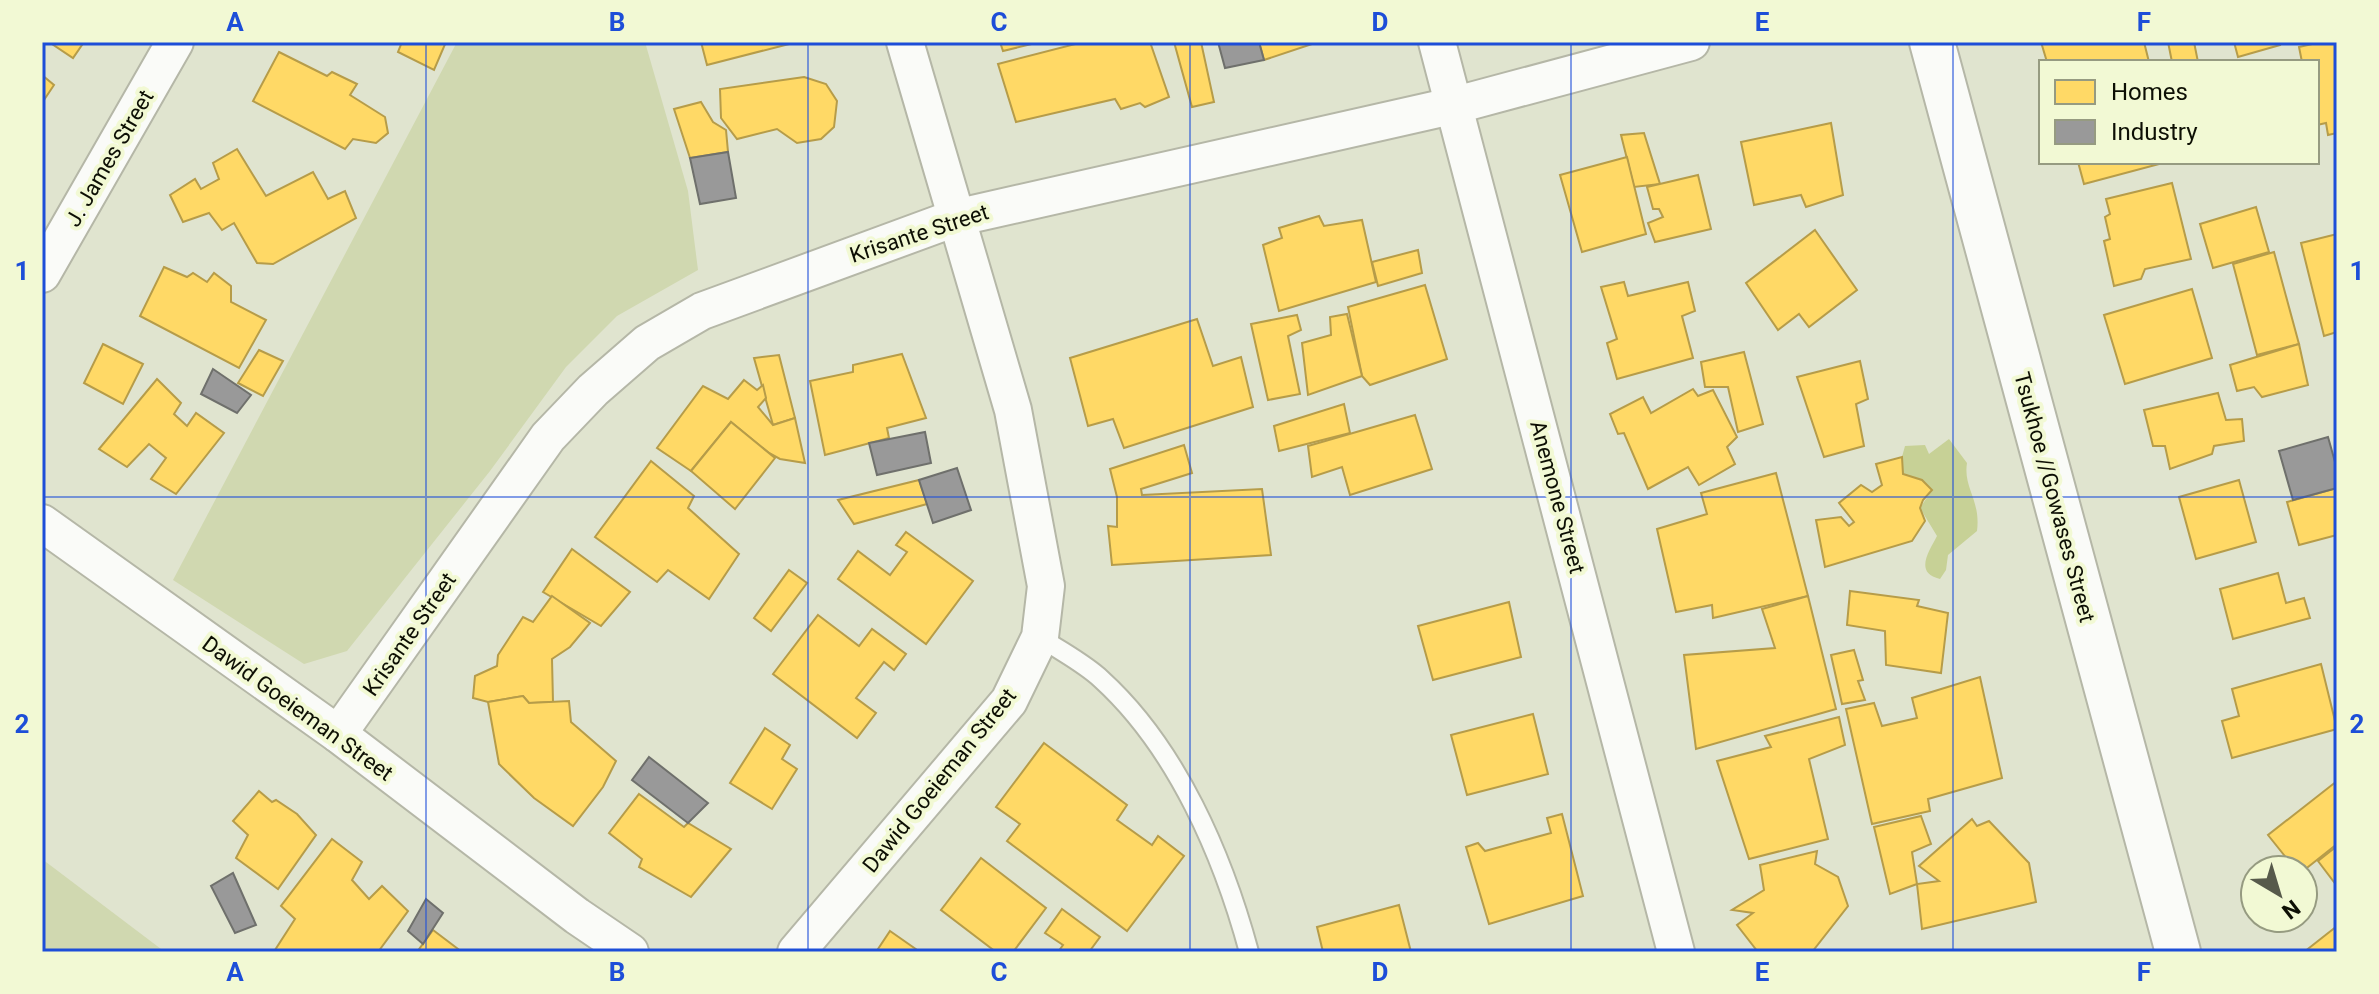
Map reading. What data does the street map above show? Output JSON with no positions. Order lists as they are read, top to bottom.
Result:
{
  "streets": {
    "street": [
      "J. James Street",
      "Krisante Street",
      "Anemone Street",
      "Tsukhoe //Gowases Street",
      "Dawid Goeieman Street"
    ]
  },
  "crossings": [
    ["Krisante Street", "Anemone Street"],
    ["Krisante Street", "Dawid Goeieman Street"]
  ],
  "legend": ["Homes", "Industry"],
  "north": "bottom right",
  "grid": {
    "columns": [
      "A",
      "B",
      "C",
      "D",
      "E",
      "F"
    ],
    "rows": ["1", "2"]
  }
}
